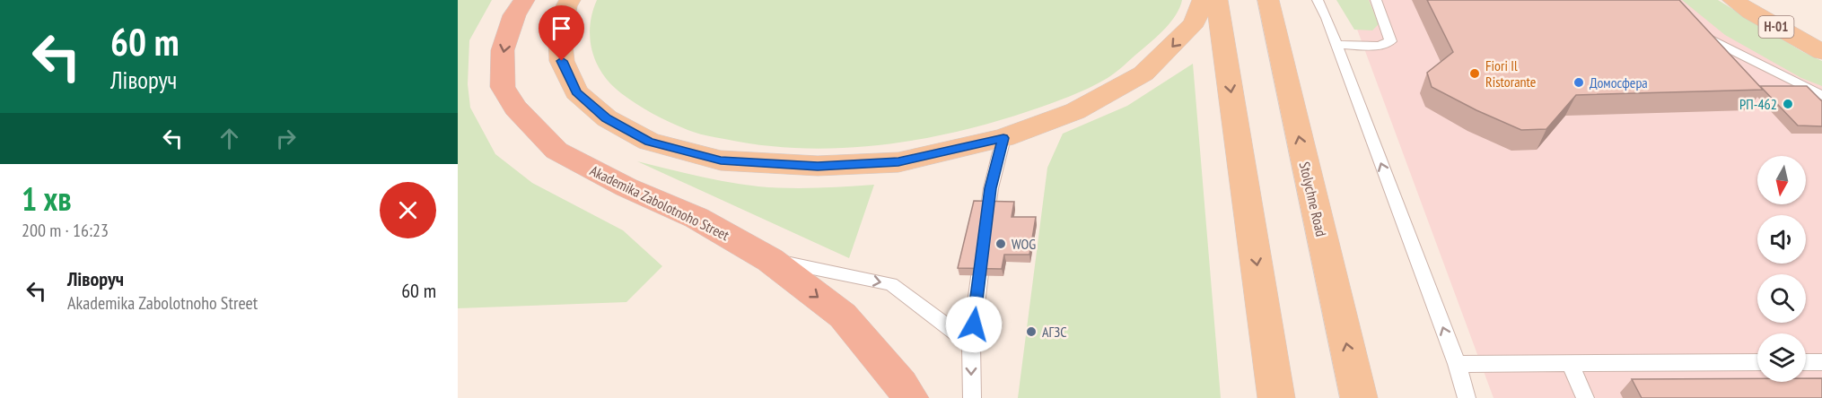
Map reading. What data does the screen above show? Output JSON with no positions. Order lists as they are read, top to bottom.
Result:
{
  "streets": {
    "highway": ["Akademika Zabolotnoho Street"],
    "main road": ["Н-01", "Stolychne Road"]
  },
  "one_way": ["Akademika Zabolotnoho Street"],
  "places": [
    "Fiori Il Ristorante",
    "Домосфера",
    "РП-462",
    "WOG",
    "АГЗС"
  ],
  "north": "bottom",
  "page": {
    "turn": ["60 m", "Ліворуч"],
    "heading": ["1 хв", "200 m · 16:23"],
    "list": [
      {
        "name": "Ліворуч",
        "note": "Akademika Zabolotnoho Street",
        "value": "60 m"
      }
    ]
  }
}
